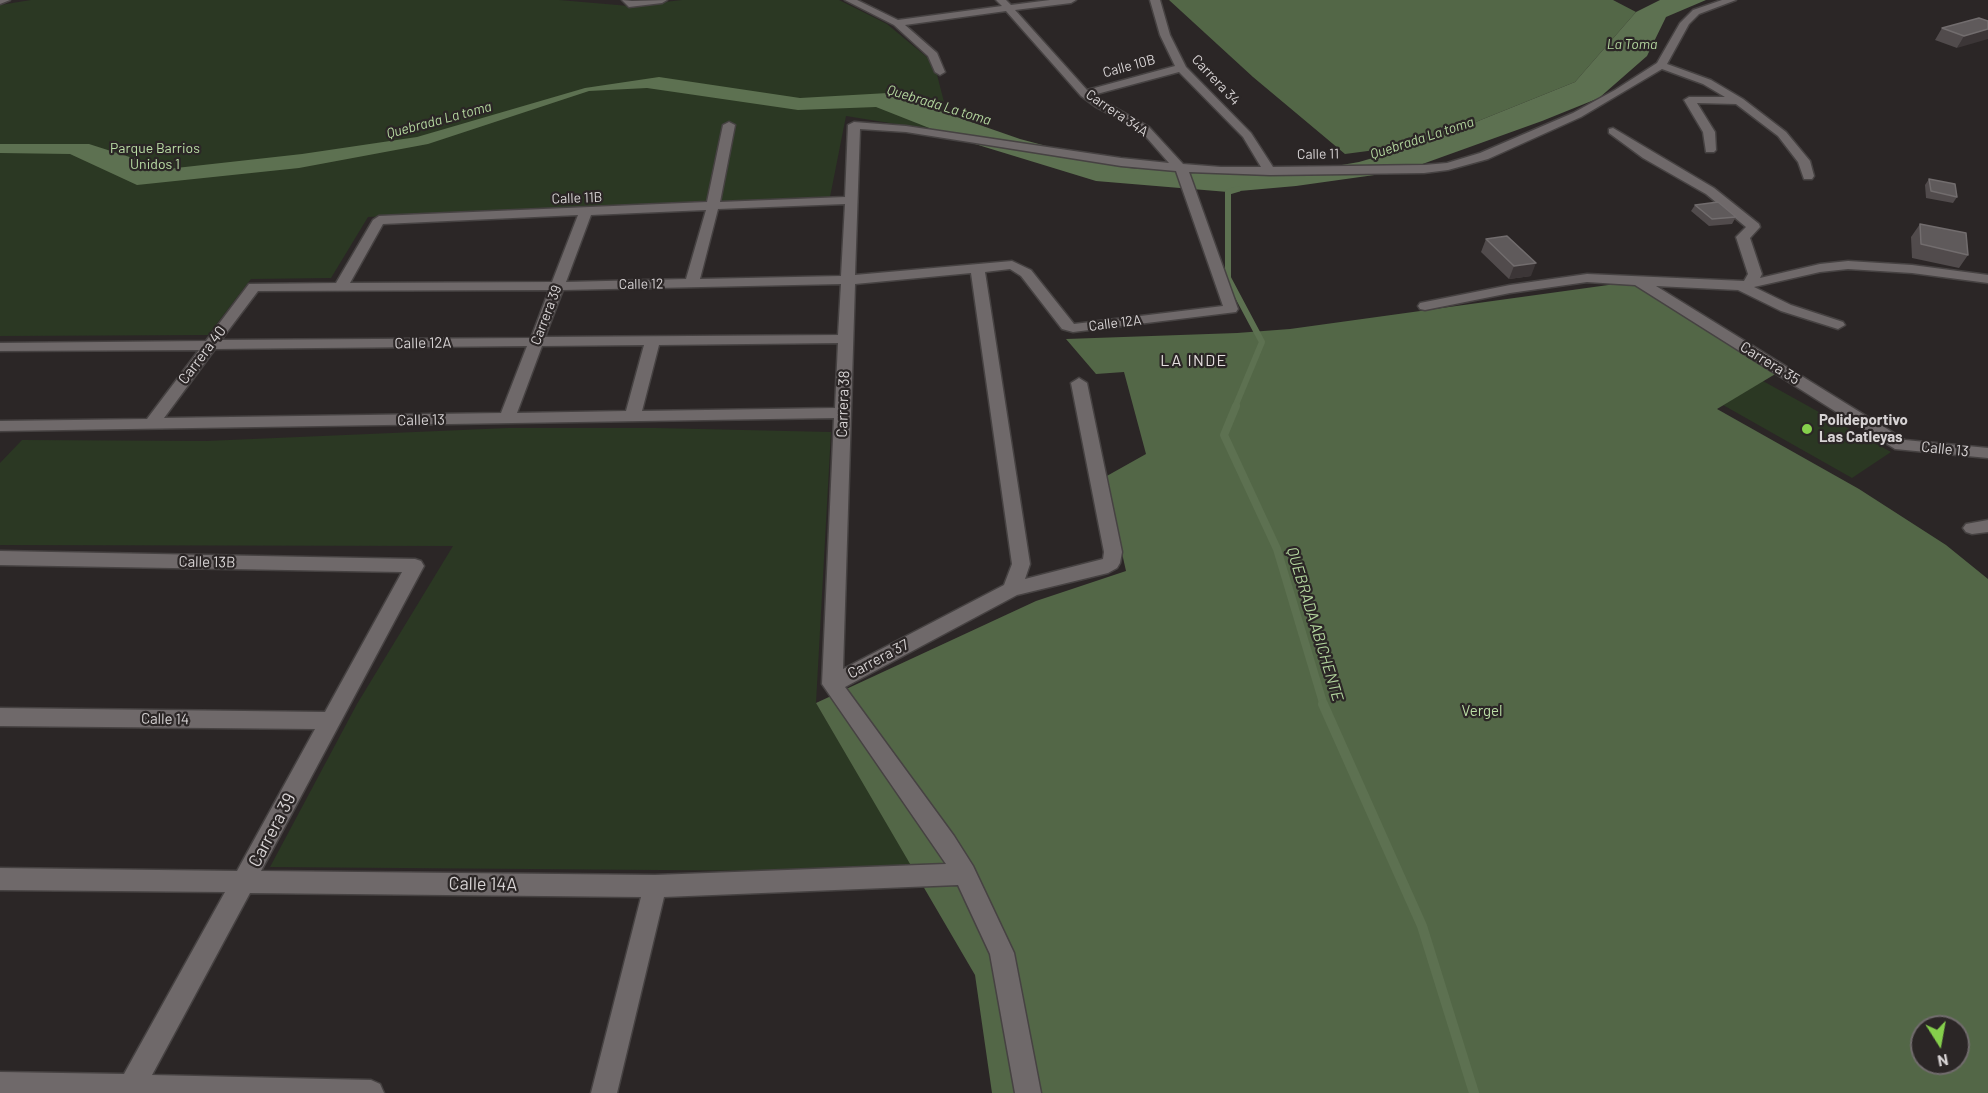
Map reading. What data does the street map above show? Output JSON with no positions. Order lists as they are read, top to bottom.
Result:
{
  "streets": {
    "street": [
      "Calle 10B",
      "Carrera 34",
      "Carrera 34A",
      "Calle 11",
      "Calle 11B",
      "Calle 12",
      "Carrera 39",
      "Calle 12A",
      "Carrera 40",
      "Carrera 35",
      "Carrera 38",
      "Calle 13",
      "Calle 13B",
      "Carrera 37",
      "Calle 14",
      "Calle 14A"
    ]
  },
  "crossings": [
    ["Calle 10B", "Carrera 34"],
    ["Calle 10B", "Carrera 34A"],
    ["Carrera 34", "Calle 11"],
    ["Carrera 34A", "Calle 11"],
    ["Carrera 34A", "Calle 12A"],
    ["Calle 11", "Carrera 38"],
    ["Calle 11B", "Calle 12"],
    ["Calle 11B", "Carrera 39"],
    ["Calle 11B", "Carrera 38"],
    ["Calle 12", "Carrera 39"],
    ["Calle 12", "Calle 12A"],
    ["Calle 12", "Carrera 40"],
    ["Calle 12", "Carrera 38"],
    ["Carrera 39", "Calle 12A"],
    ["Carrera 39", "Calle 13"],
    ["Carrera 39", "Calle 13B"],
    ["Carrera 39", "Calle 14"],
    ["Carrera 39", "Calle 14A"],
    ["Calle 12A", "Carrera 40"],
    ["Calle 12A", "Carrera 38"],
    ["Carrera 40", "Calle 13"],
    ["Carrera 35", "Calle 13"],
    ["Carrera 38", "Calle 13"],
    ["Carrera 38", "Carrera 37"],
    ["Carrera 37", "Calle 14A"]
  ],
  "districts": ["LA INDE"],
  "water": ["La Toma", "Quebrada La toma", "QUEBRADA ABICHENTE"],
  "parks": ["Parque Barrios Unidos 1", "Vergel"],
  "places": ["Polideportivo Las Catleyas"],
  "north": "bottom"
}
